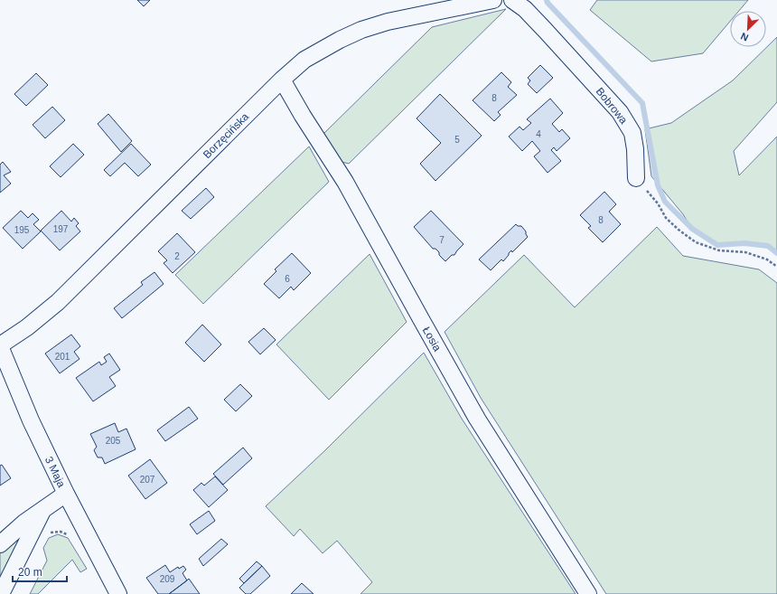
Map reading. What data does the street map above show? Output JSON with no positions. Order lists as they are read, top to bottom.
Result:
{
  "streets": {
    "street": [
      "Bobrowa",
      "Borzęcińska",
      "Łosia",
      "3 Maja"
    ]
  },
  "crossings": [
    ["Borzęcińska", "Łosia"],
    ["Borzęcińska", "3 Maja"]
  ],
  "house_numbers": [
    "8",
    "4",
    "5",
    "8",
    "197",
    "195",
    "7",
    "2",
    "6",
    "201",
    "205",
    "207",
    "209"
  ],
  "scale_bar": "20 m",
  "north": "bottom left"
}
